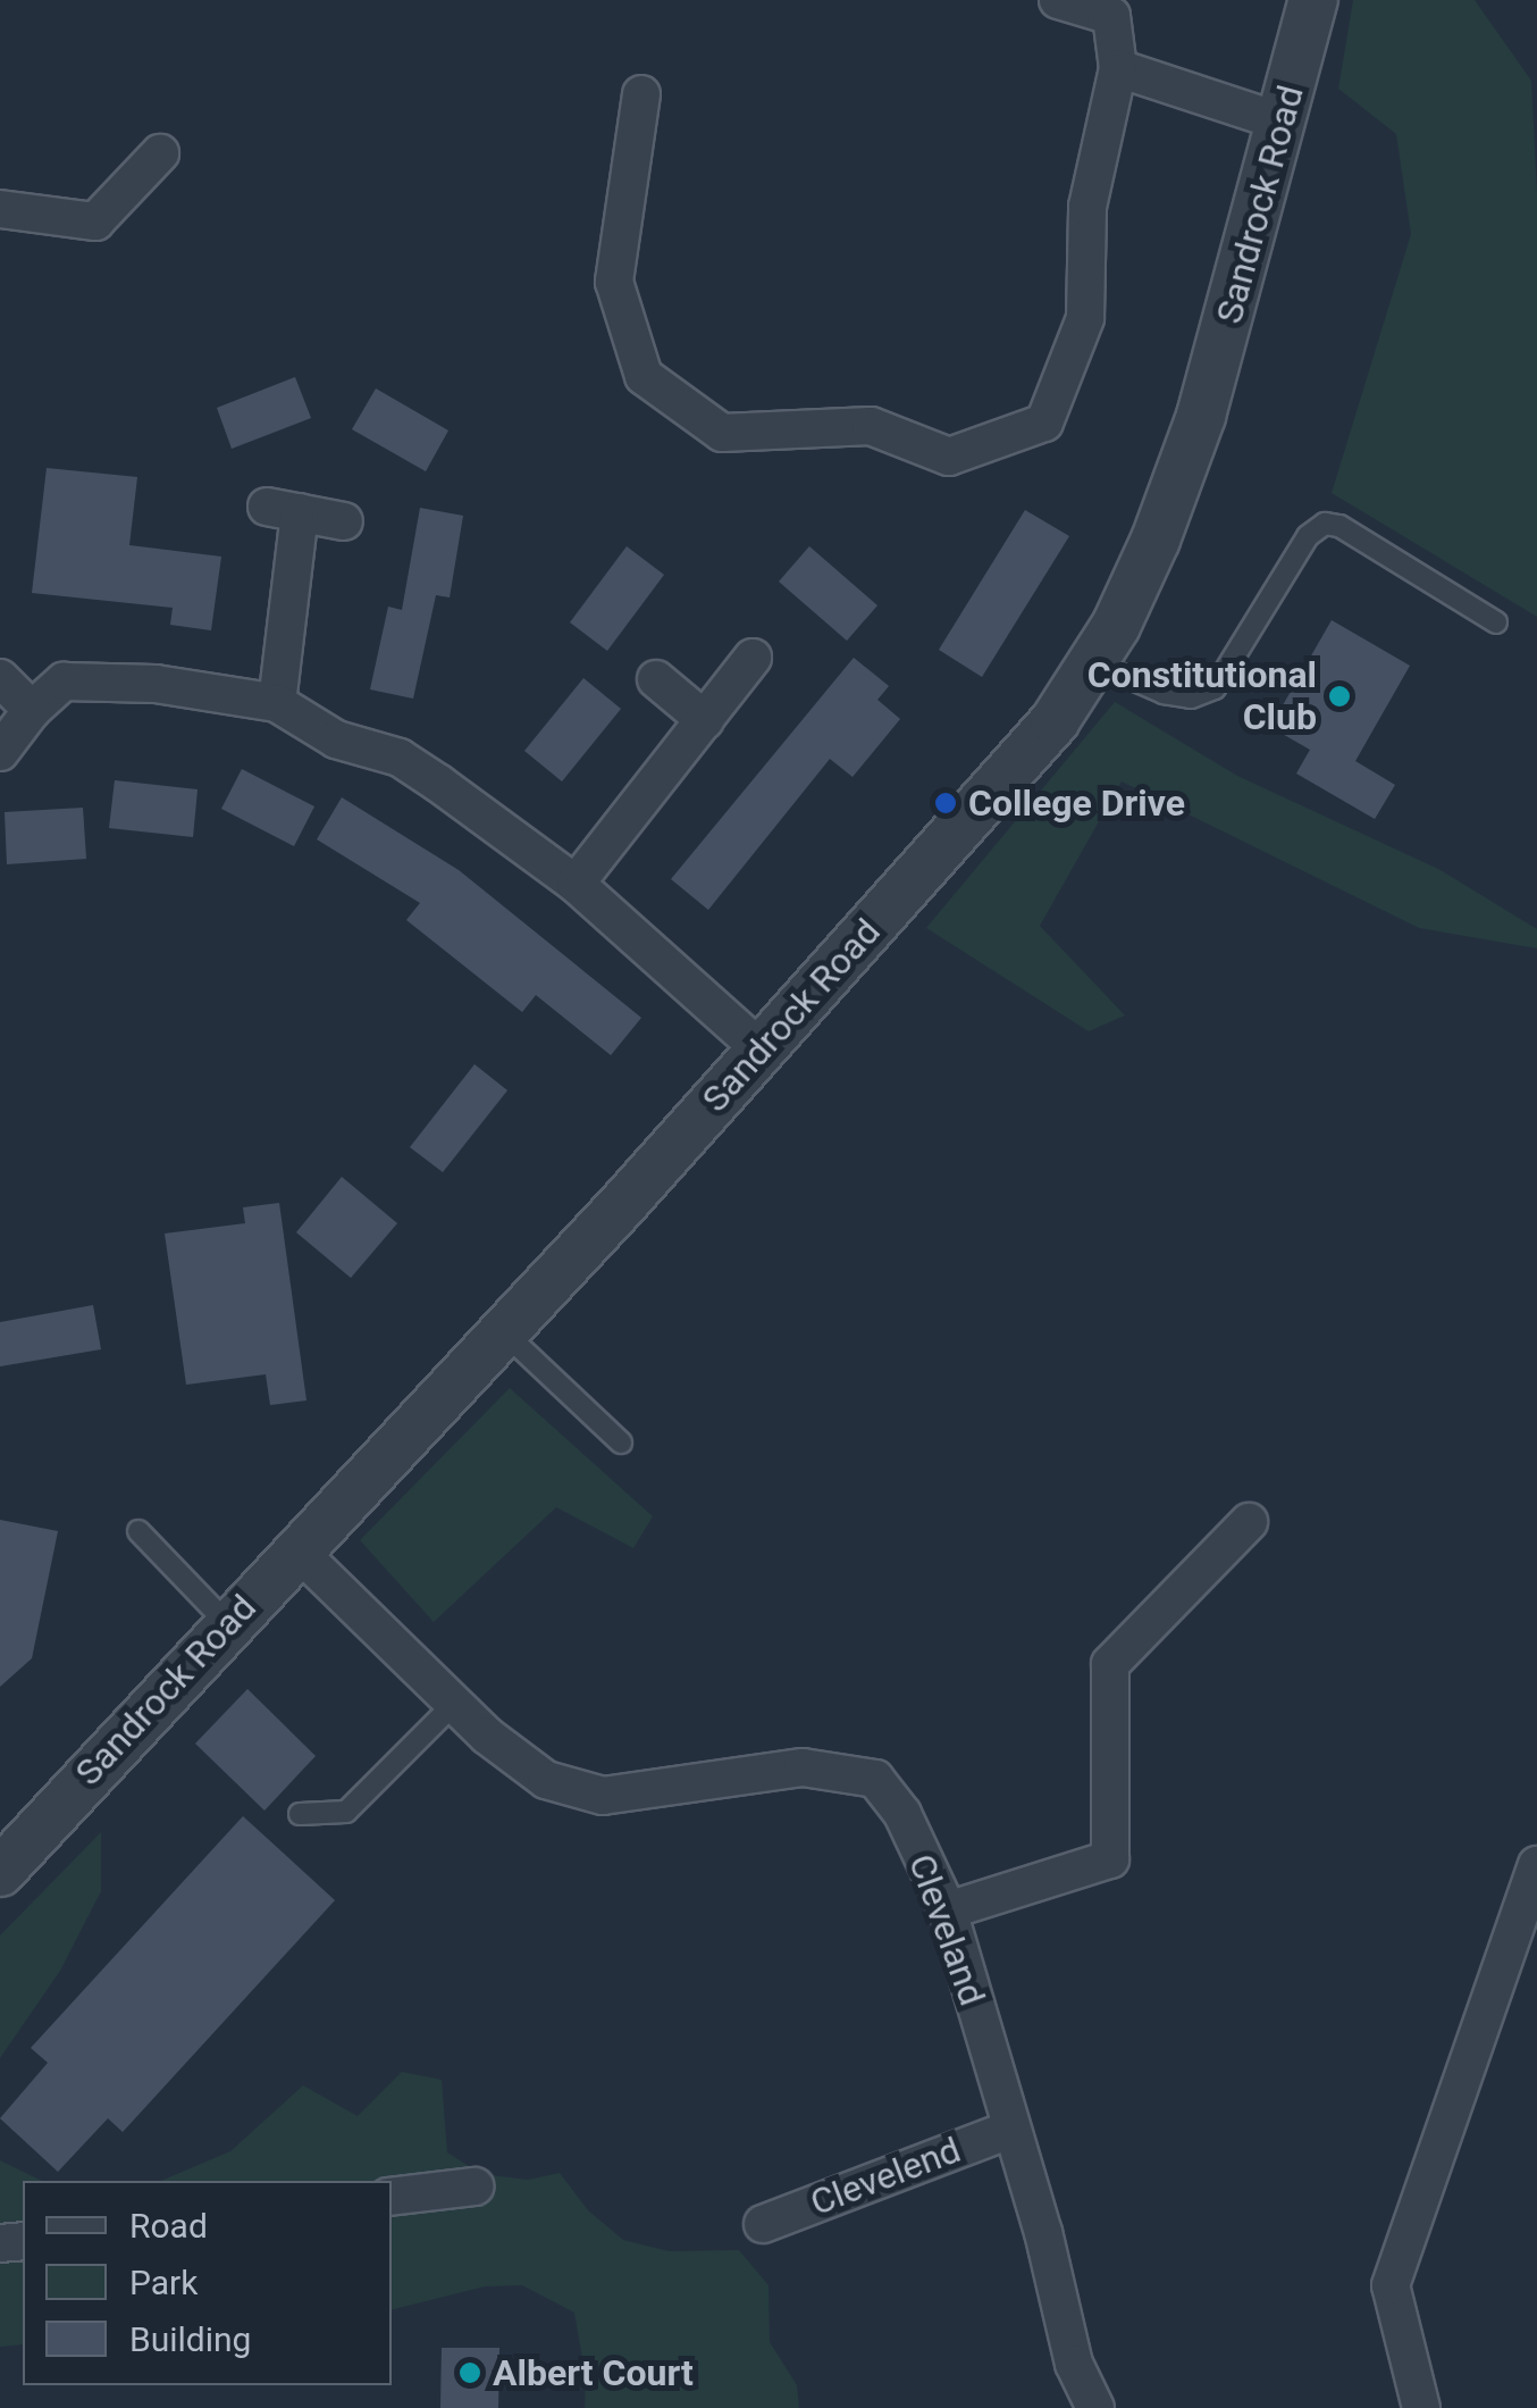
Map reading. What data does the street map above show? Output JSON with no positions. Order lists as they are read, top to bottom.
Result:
{
  "streets": {
    "street": ["Sandrock Road", "Cleveland", "Clevelend"]
  },
  "crossings": [
    ["Sandrock Road", "Cleveland"],
    ["Cleveland", "Clevelend"]
  ],
  "places": ["Constitutional Club", "College Drive", "Albert Court"],
  "legend": ["Road", "Park", "Building"]
}
